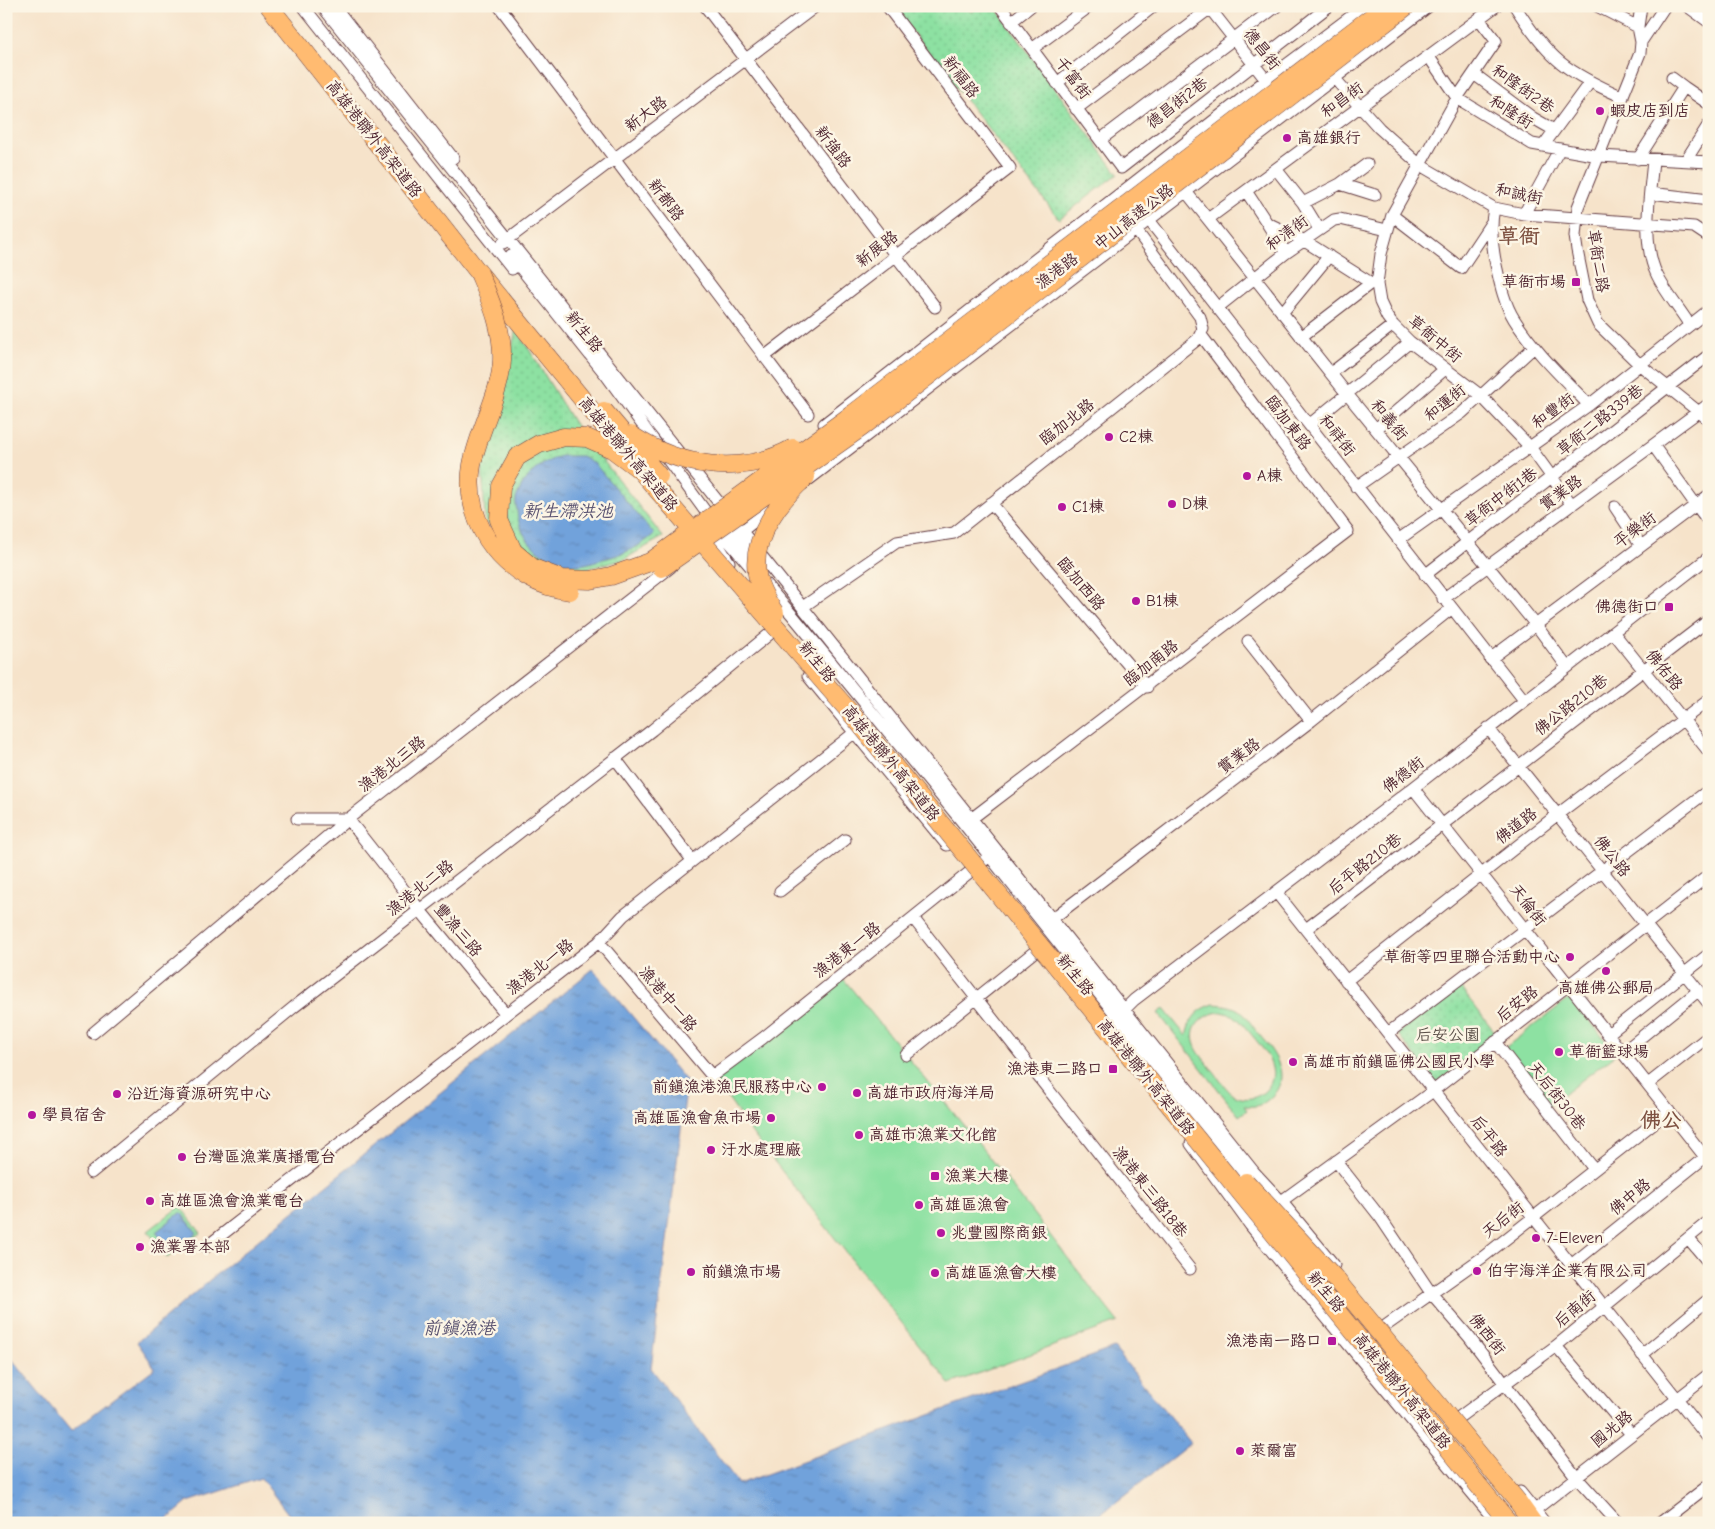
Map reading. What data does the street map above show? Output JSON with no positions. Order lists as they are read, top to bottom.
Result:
{
  "streets": {
    "highway": ["高雄港聯外高架道路", "中山高速公路"],
    "street": [
      "德昌街",
      "新福路",
      "千富街",
      "和隆街2巷",
      "和昌街",
      "德昌街2巷",
      "和隆街",
      "新大路",
      "新強路",
      "和誠街",
      "新都路",
      "和清街",
      "新展路",
      "草衙二路",
      "漁港路",
      "新生路",
      "草衙中街",
      "和運街",
      "和豐街",
      "和義街",
      "草衙二路339巷",
      "臨加北路",
      "臨加東路",
      "和祥街",
      "實業路",
      "草衙中街1巷",
      "平樂街",
      "臨加西路",
      "臨加南路",
      "佛佑路",
      "佛公路210巷",
      "漁港北三路",
      "佛德街",
      "佛道路",
      "佛公路",
      "后平路210巷",
      "漁港北二路",
      "天倫街",
      "豐漁三路",
      "漁港東一路",
      "漁港北一路",
      "漁港中一路",
      "后安路",
      "天后街30巷",
      "后平路",
      "漁港東三路18巷",
      "佛中路",
      "天后街",
      "后南街",
      "佛西街",
      "國光路"
    ]
  },
  "crossings": [
    ["德昌街", "德昌街2巷"],
    ["德昌街", "漁港路"],
    ["新福路", "新展路"],
    ["千富街", "德昌街2巷"],
    ["和隆街2巷", "草衙中街"],
    ["和昌街", "和隆街"],
    ["和昌街", "和誠街"],
    ["和昌街", "草衙中街"],
    ["和昌街", "和義街"],
    ["和隆街", "草衙二路"],
    ["和隆街", "草衙中街"],
    ["新大路", "新強路"],
    ["新大路", "新都路"],
    ["新大路", "新生路"],
    ["高雄港聯外高架道路", "新生路"],
    ["高雄港聯外高架道路", "國光路"],
    ["新強路", "新展路"],
    ["和誠街", "草衙二路"],
    ["和誠街", "漁港路"],
    ["和誠街", "草衙中街"],
    ["和誠街", "和豐街"],
    ["新都路", "新展路"],
    ["和清街", "草衙中街"],
    ["和清街", "和義街"],
    ["和清街", "和祥街"],
    ["草衙二路", "草衙二路339巷"],
    ["草衙二路", "實業路"],
    ["漁港路", "新生路"],
    ["漁港路", "和義街"],
    ["漁港路", "和祥街"],
    ["新生路", "臨加北路"],
    ["新生路", "實業路"],
    ["新生路", "臨加南路"],
    ["新生路", "漁港北三路"],
    ["新生路", "佛德街"],
    ["新生路", "漁港北二路"],
    ["新生路", "漁港東一路"],
    ["新生路", "漁港北一路"],
    ["新生路", "后安路"],
    ["新生路", "天后街"],
    ["新生路", "后南街"],
    ["新生路", "國光路"],
    ["草衙中街", "和運街"],
    ["草衙中街", "和豐街"],
    ["草衙中街", "草衙二路339巷"],
    ["草衙中街", "實業路"],
    ["草衙中街", "草衙中街1巷"],
    ["和運街", "和豐街"],
    ["和運街", "和義街"],
    ["和運街", "和祥街"],
    ["和豐街", "和義街"],
    ["和豐街", "和祥街"],
    ["和義街", "實業路"],
    ["和義街", "草衙中街1巷"],
    ["和義街", "平樂街"],
    ["和義街", "佛德街"],
    ["草衙二路339巷", "草衙中街1巷"],
    ["臨加北路", "臨加東路"],
    ["臨加北路", "臨加西路"],
    ["臨加東路", "臨加南路"],
    ["和祥街", "實業路"],
    ["和祥街", "草衙中街1巷"],
    ["和祥街", "平樂街"],
    ["和祥街", "佛德街"],
    ["臨加西路", "臨加南路"],
    ["佛佑路", "佛公路210巷"],
    ["佛佑路", "佛德街"],
    ["佛佑路", "佛道路"],
    ["佛公路210巷", "佛公路"],
    ["佛公路210巷", "后平路210巷"],
    ["佛公路210巷", "天倫街"],
    ["漁港北三路", "豐漁三路"],
    ["佛德街", "佛公路"],
    ["佛德街", "天倫街"],
    ["佛德街", "后平路"],
    ["佛道路", "佛公路"],
    ["佛道路", "天倫街"],
    ["佛道路", "后平路"],
    ["佛公路", "后安路"],
    ["后平路210巷", "天倫街"],
    ["后平路210巷", "后平路"],
    ["漁港北二路", "豐漁三路"],
    ["天倫街", "后安路"],
    ["天倫街", "佛中路"],
    ["天倫街", "天后街"],
    ["豐漁三路", "漁港北一路"],
    ["漁港東一路", "漁港中一路"],
    ["漁港東一路", "漁港東三路18巷"],
    ["漁港北一路", "漁港中一路"],
    ["后安路", "天后街30巷"],
    ["后安路", "后平路"],
    ["后安路", "佛西街"],
    ["天后街30巷", "天后街"],
    ["后平路", "佛中路"],
    ["后平路", "天后街"],
    ["后平路", "后南街"],
    ["后平路", "國光路"],
    ["天后街", "佛西街"],
    ["后南街", "佛西街"],
    ["佛西街", "國光路"]
  ],
  "districts": ["草衙", "佛公"],
  "water": ["新生滯洪池", "前鎮漁港"],
  "parks": ["后安公園"],
  "places": {
    "other": [
      "蝦皮店到店",
      "高雄銀行",
      "C2棟",
      "A棟",
      "D棟",
      "C1棟",
      "B1棟",
      "草衙等四里聯合活動中心",
      "高雄佛公郵局",
      "草衙籃球場",
      "高雄市前鎮區佛公國民小學",
      "前鎮漁港漁民服務中心",
      "高雄市政府海洋局",
      "沿近海資源研究中心",
      "學員宿舍",
      "高雄區漁會魚市場",
      "高雄市漁業文化館",
      "汙水處理廠",
      "台灣區漁業廣播電台",
      "高雄區漁會漁業電台",
      "高雄區漁會",
      "兆豐國際商銀",
      "7-Eleven",
      "漁業署本部",
      "伯宇海洋企業有限公司",
      "前鎮漁市場",
      "高雄區漁會大樓",
      "萊爾富"
    ],
    "transit": [
      "草衙市場",
      "佛德街口",
      "漁港東二路口",
      "漁業大樓",
      "漁港南一路口"
    ]
  }
}
